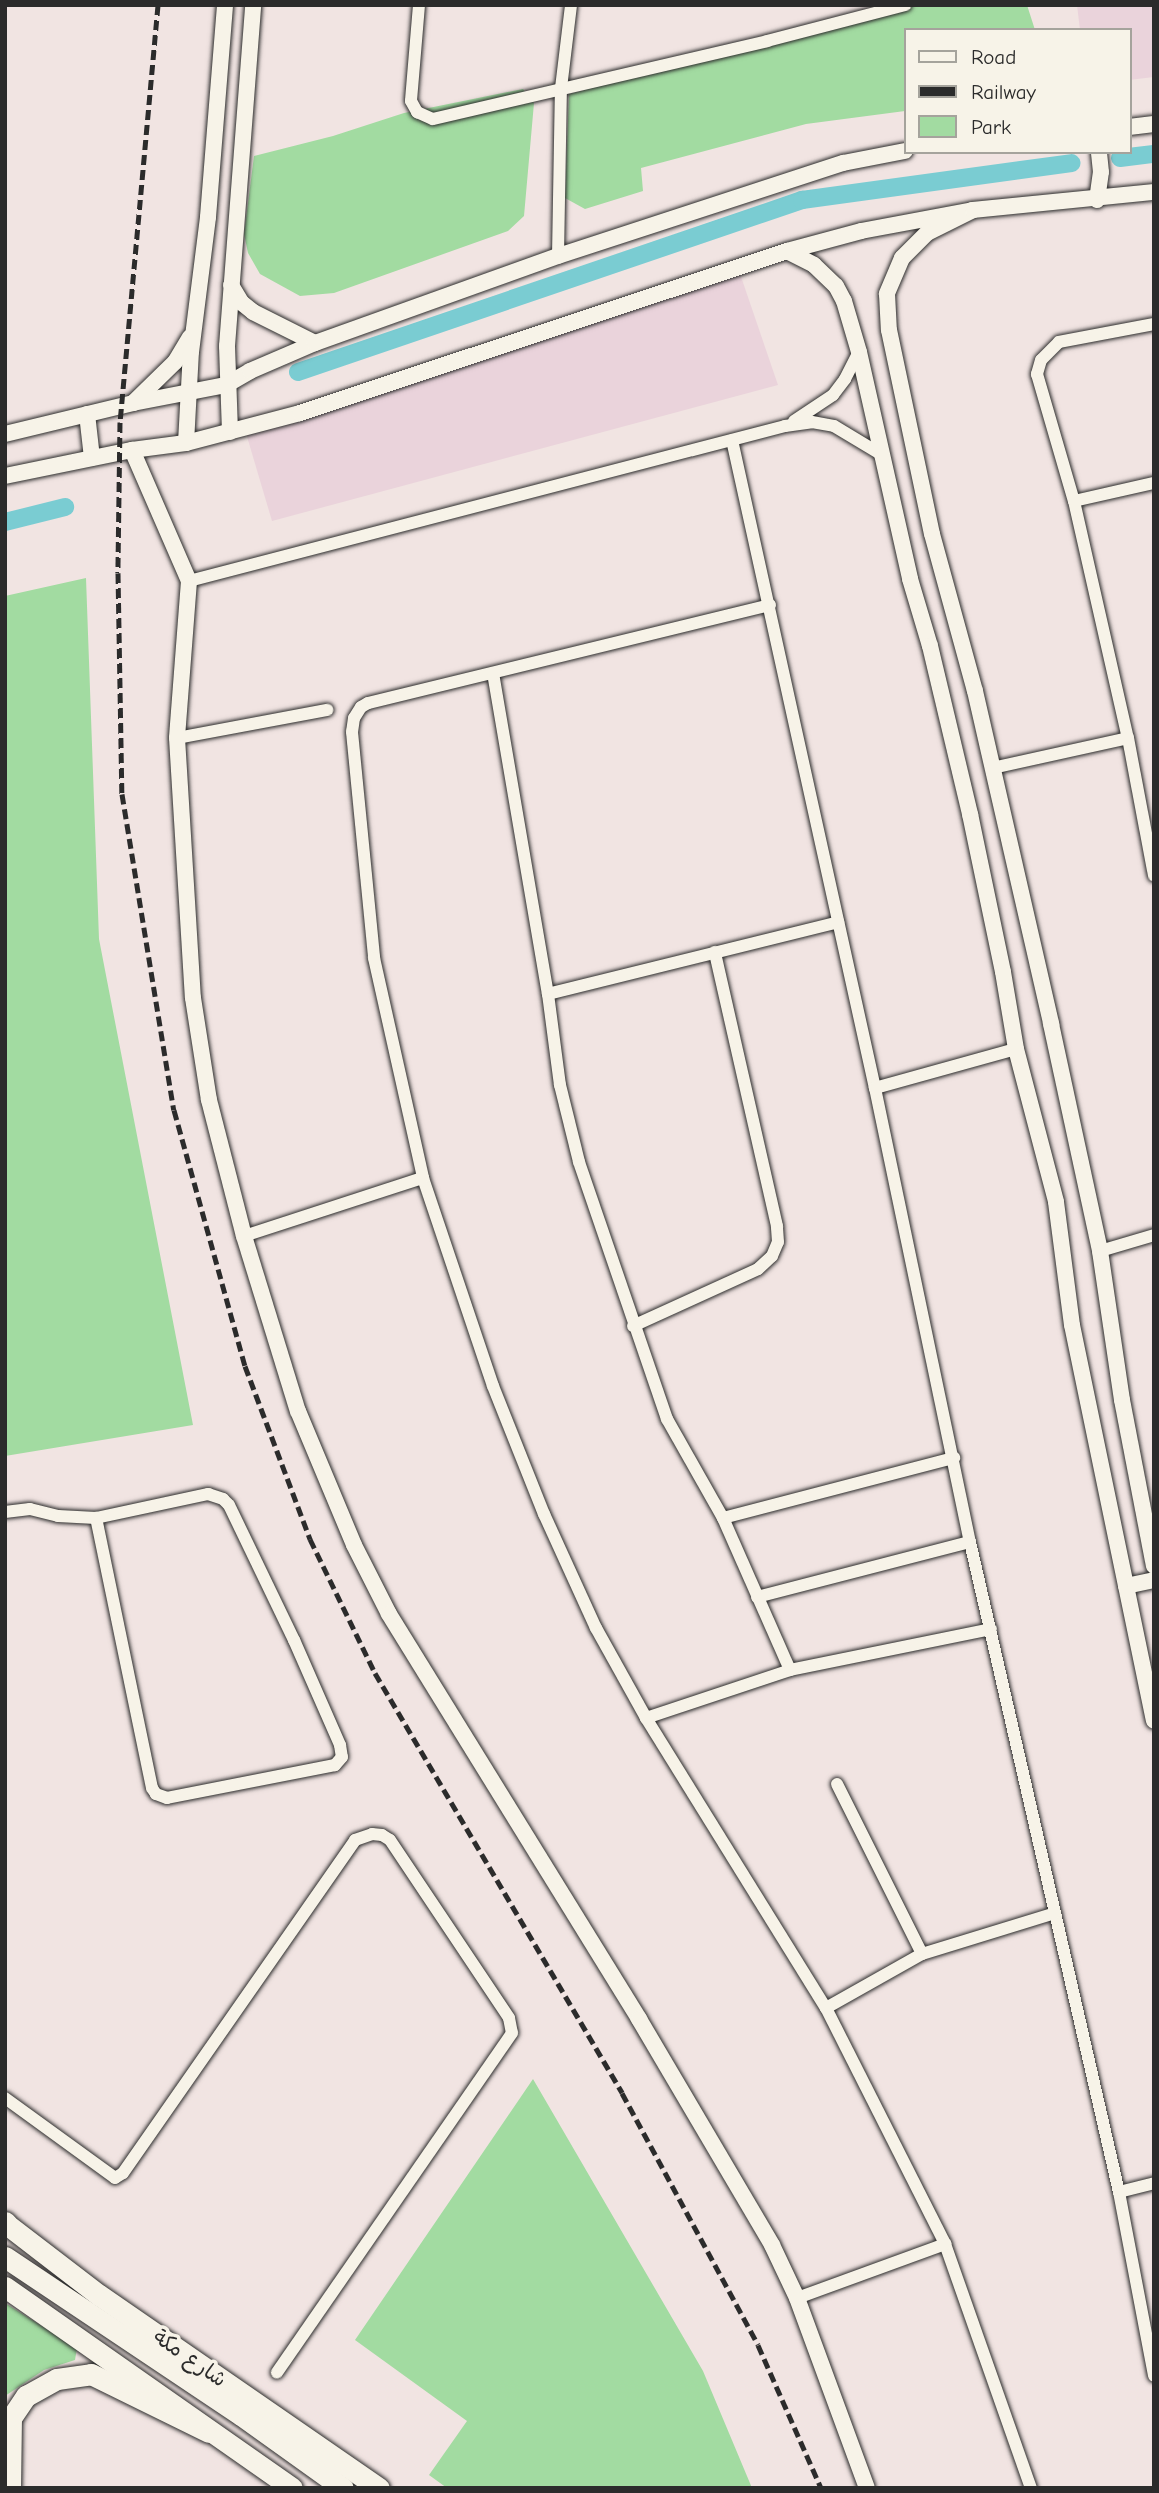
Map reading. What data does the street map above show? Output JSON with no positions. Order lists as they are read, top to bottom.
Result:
{
  "streets": {
    "main road": ["شارع مكة"]
  },
  "legend": ["Road", "Railway", "Park"]
}
